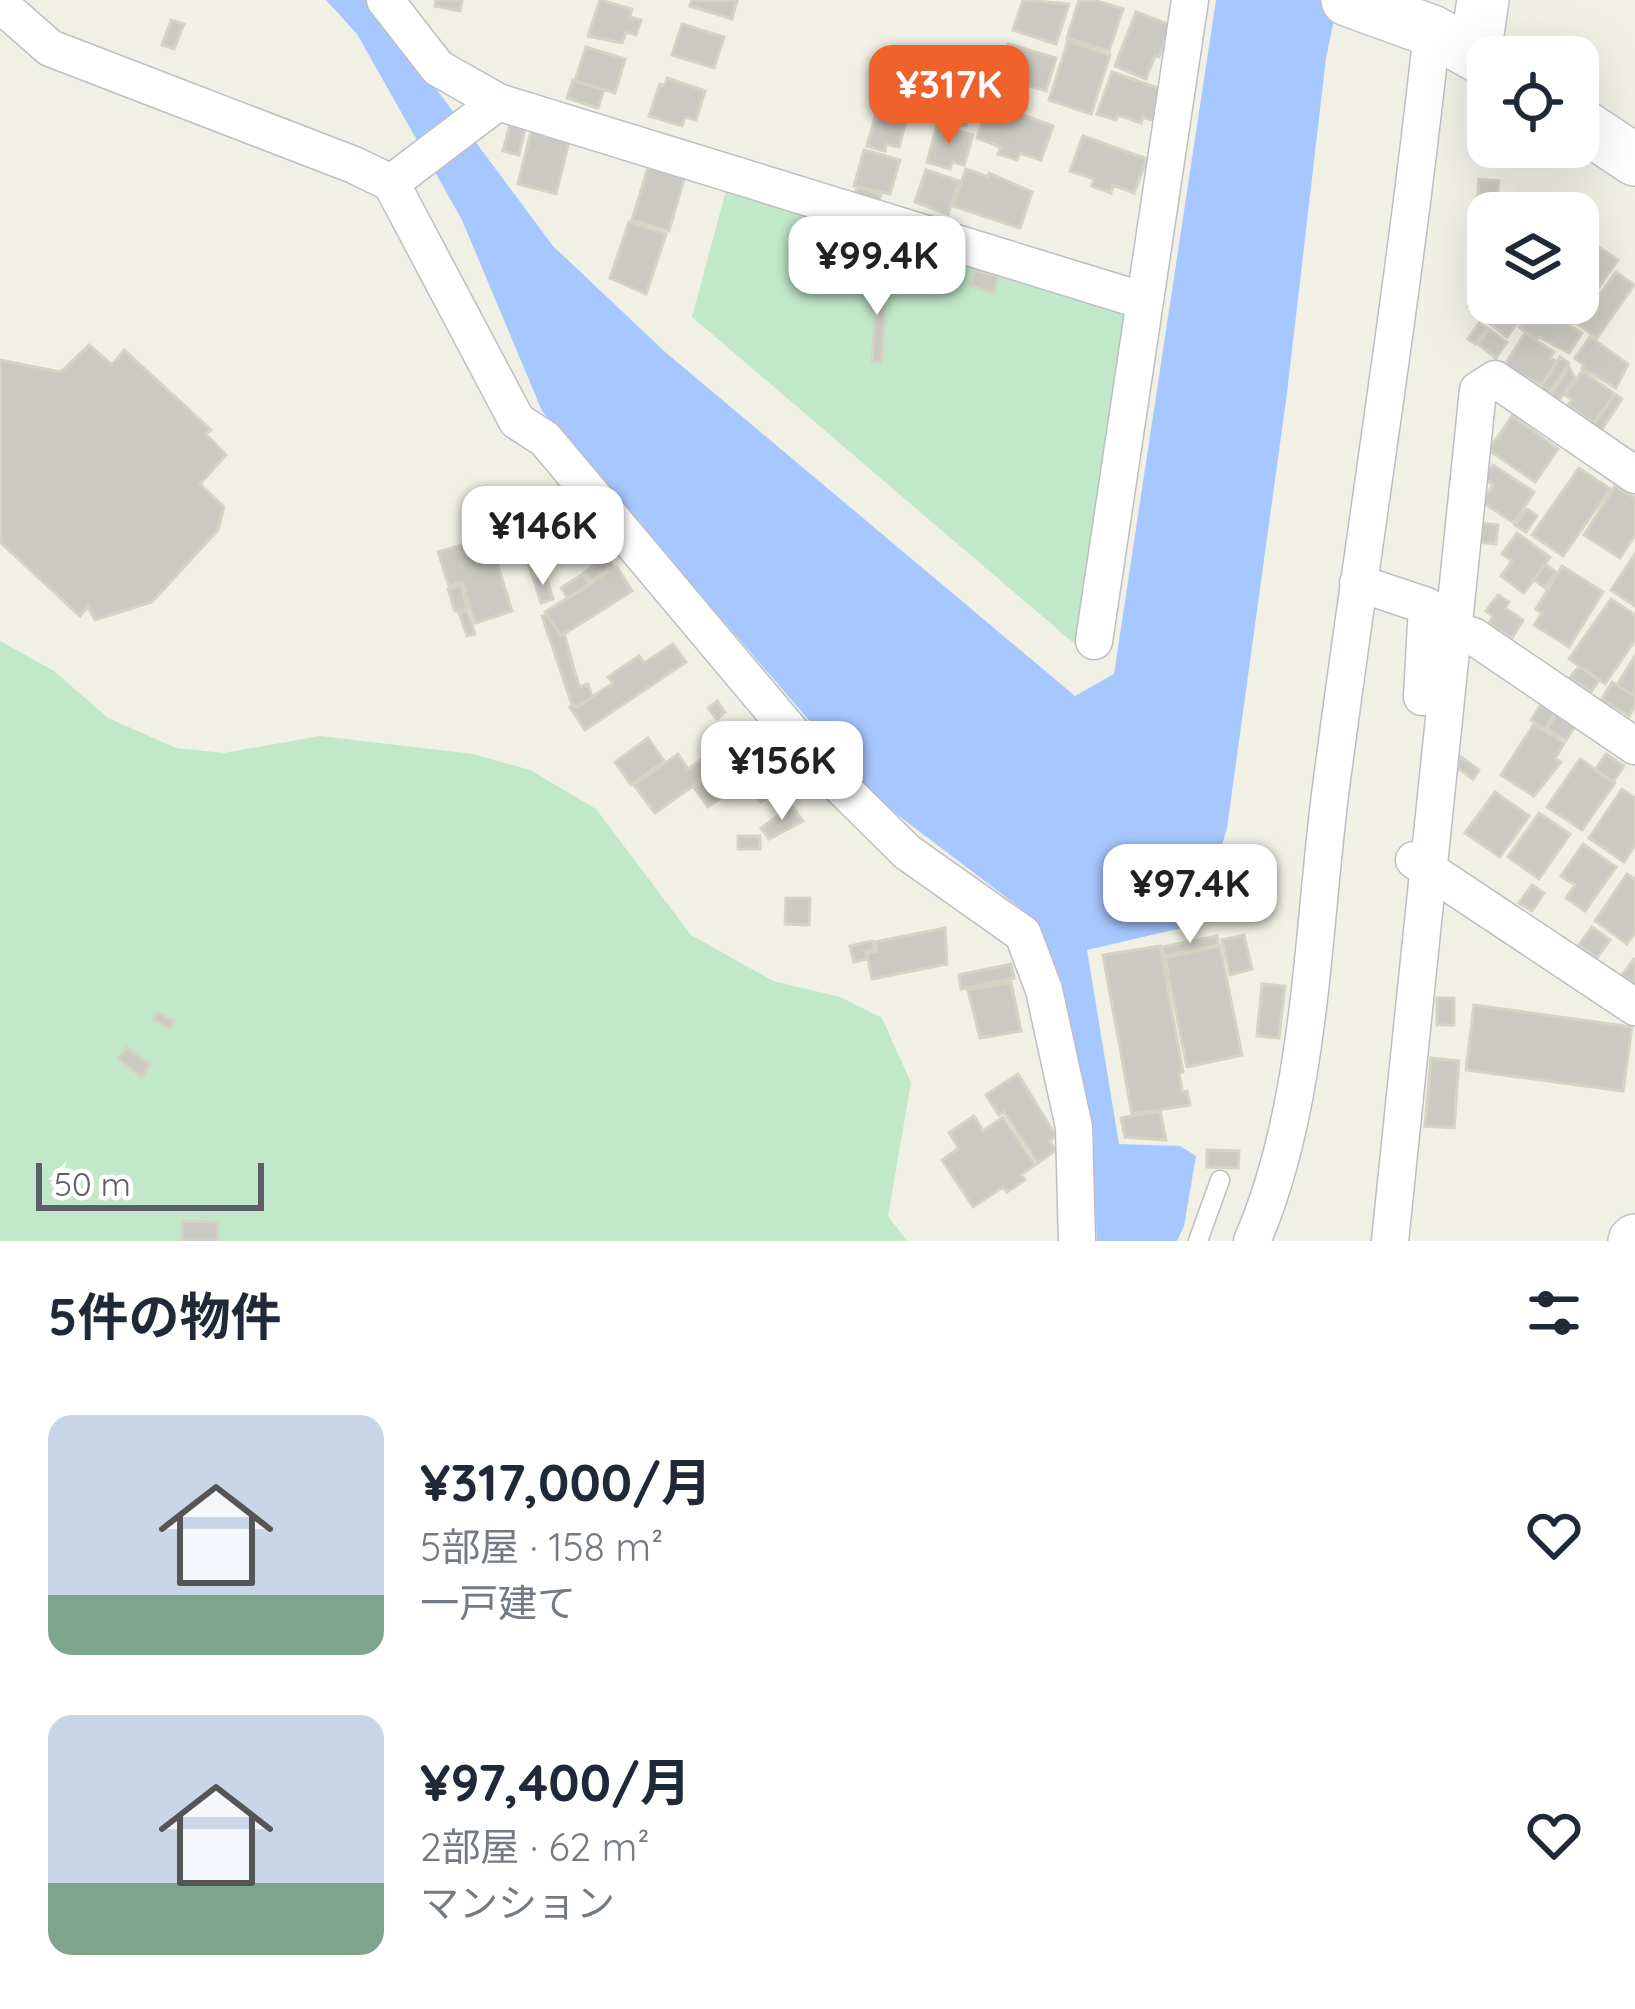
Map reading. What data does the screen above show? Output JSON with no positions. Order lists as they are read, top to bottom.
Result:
{
  "scale_bar": "50 m",
  "page": {
    "price": [
      "¥317K",
      "¥99.4K",
      "¥146K",
      "¥156K",
      "¥97.4K"
    ],
    "scale": "50 m",
    "heading": "5件の物件",
    "list": [
      {
        "name": "¥317,000/月",
        "note": "5部屋 · 158 m² · 一戸建て"
      },
      {
        "name": "¥97,400/月",
        "note": "2部屋 · 62 m² · マンション"
      }
    ]
  }
}
